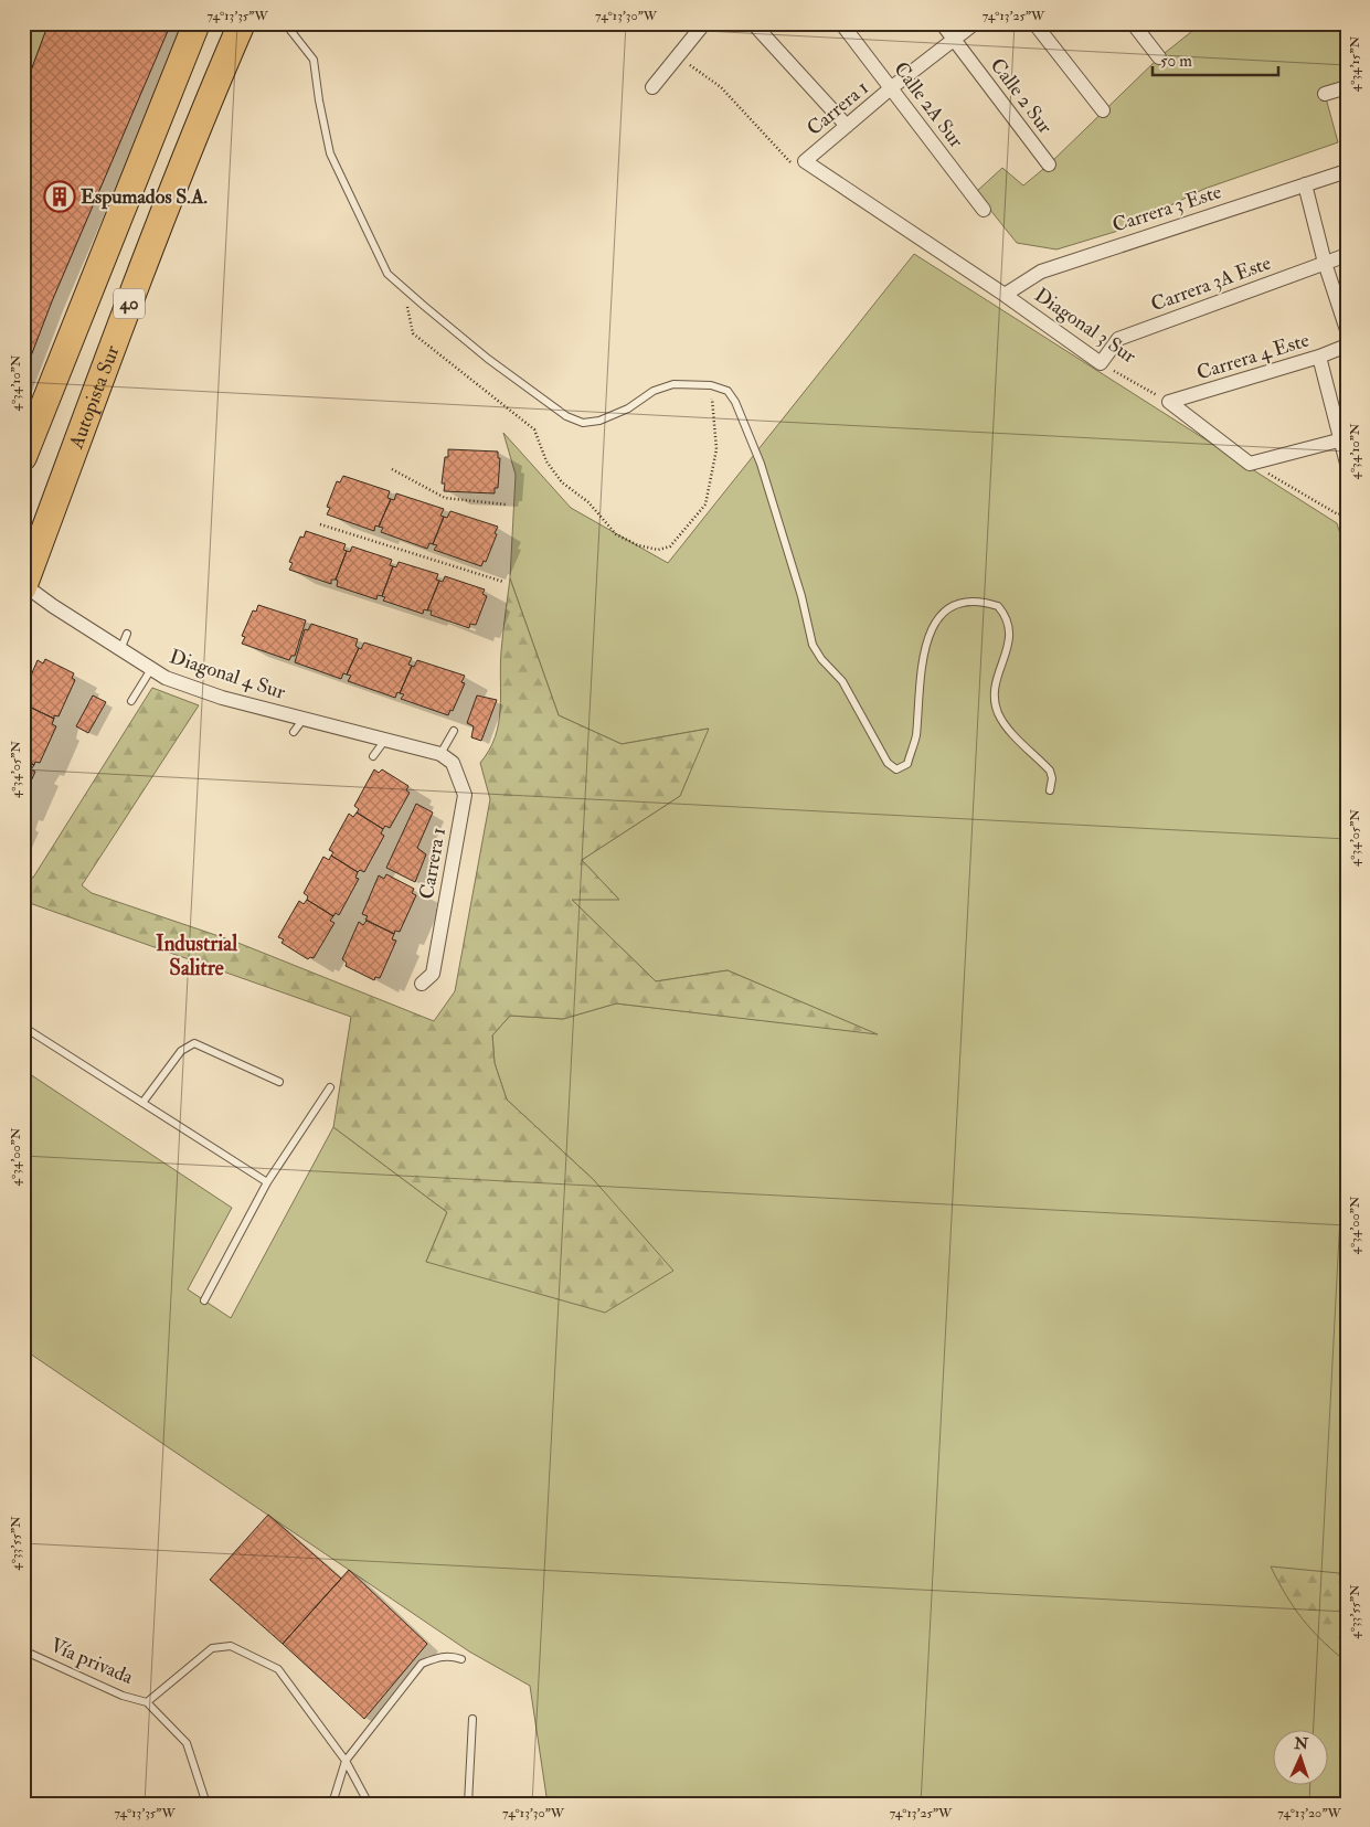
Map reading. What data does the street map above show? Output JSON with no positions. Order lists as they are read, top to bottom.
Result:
{
  "streets": {
    "highway": ["40", "Autopista Sur"],
    "street": [
      "Calle 2 Sur",
      "Calle 2A Sur",
      "Carrera 1",
      "Carrera 3 Este",
      "Carrera 3A Este",
      "Diagonal 3 Sur",
      "Carrera 4 Este",
      "Diagonal 4 Sur"
    ],
    "lane": ["Vía privada"]
  },
  "crossings": [
    ["Calle 2 Sur", "Carrera 1"],
    ["Calle 2A Sur", "Carrera 1"],
    ["Carrera 1", "Diagonal 3 Sur"],
    ["Carrera 1", "Diagonal 4 Sur"],
    ["Carrera 3 Este", "Diagonal 3 Sur"],
    ["Carrera 3A Este", "Diagonal 3 Sur"],
    ["Diagonal 3 Sur", "Carrera 4 Este"],
    ["Autopista Sur", "Diagonal 4 Sur"]
  ],
  "districts": ["Industrial Salitre"],
  "places": {
    "building": ["Espumados S.A."]
  },
  "scale_bar": "50 m",
  "north": "top",
  "coordinates": [
    "74°13'35\"W",
    "74°13'30\"W",
    "74°13'25\"W",
    "4°34'15\"N",
    "4°34'10\"N",
    "4°34'05\"N",
    "4°34'00\"N",
    "4°33'55\"N",
    "74°13'20\"W"
  ]
}
